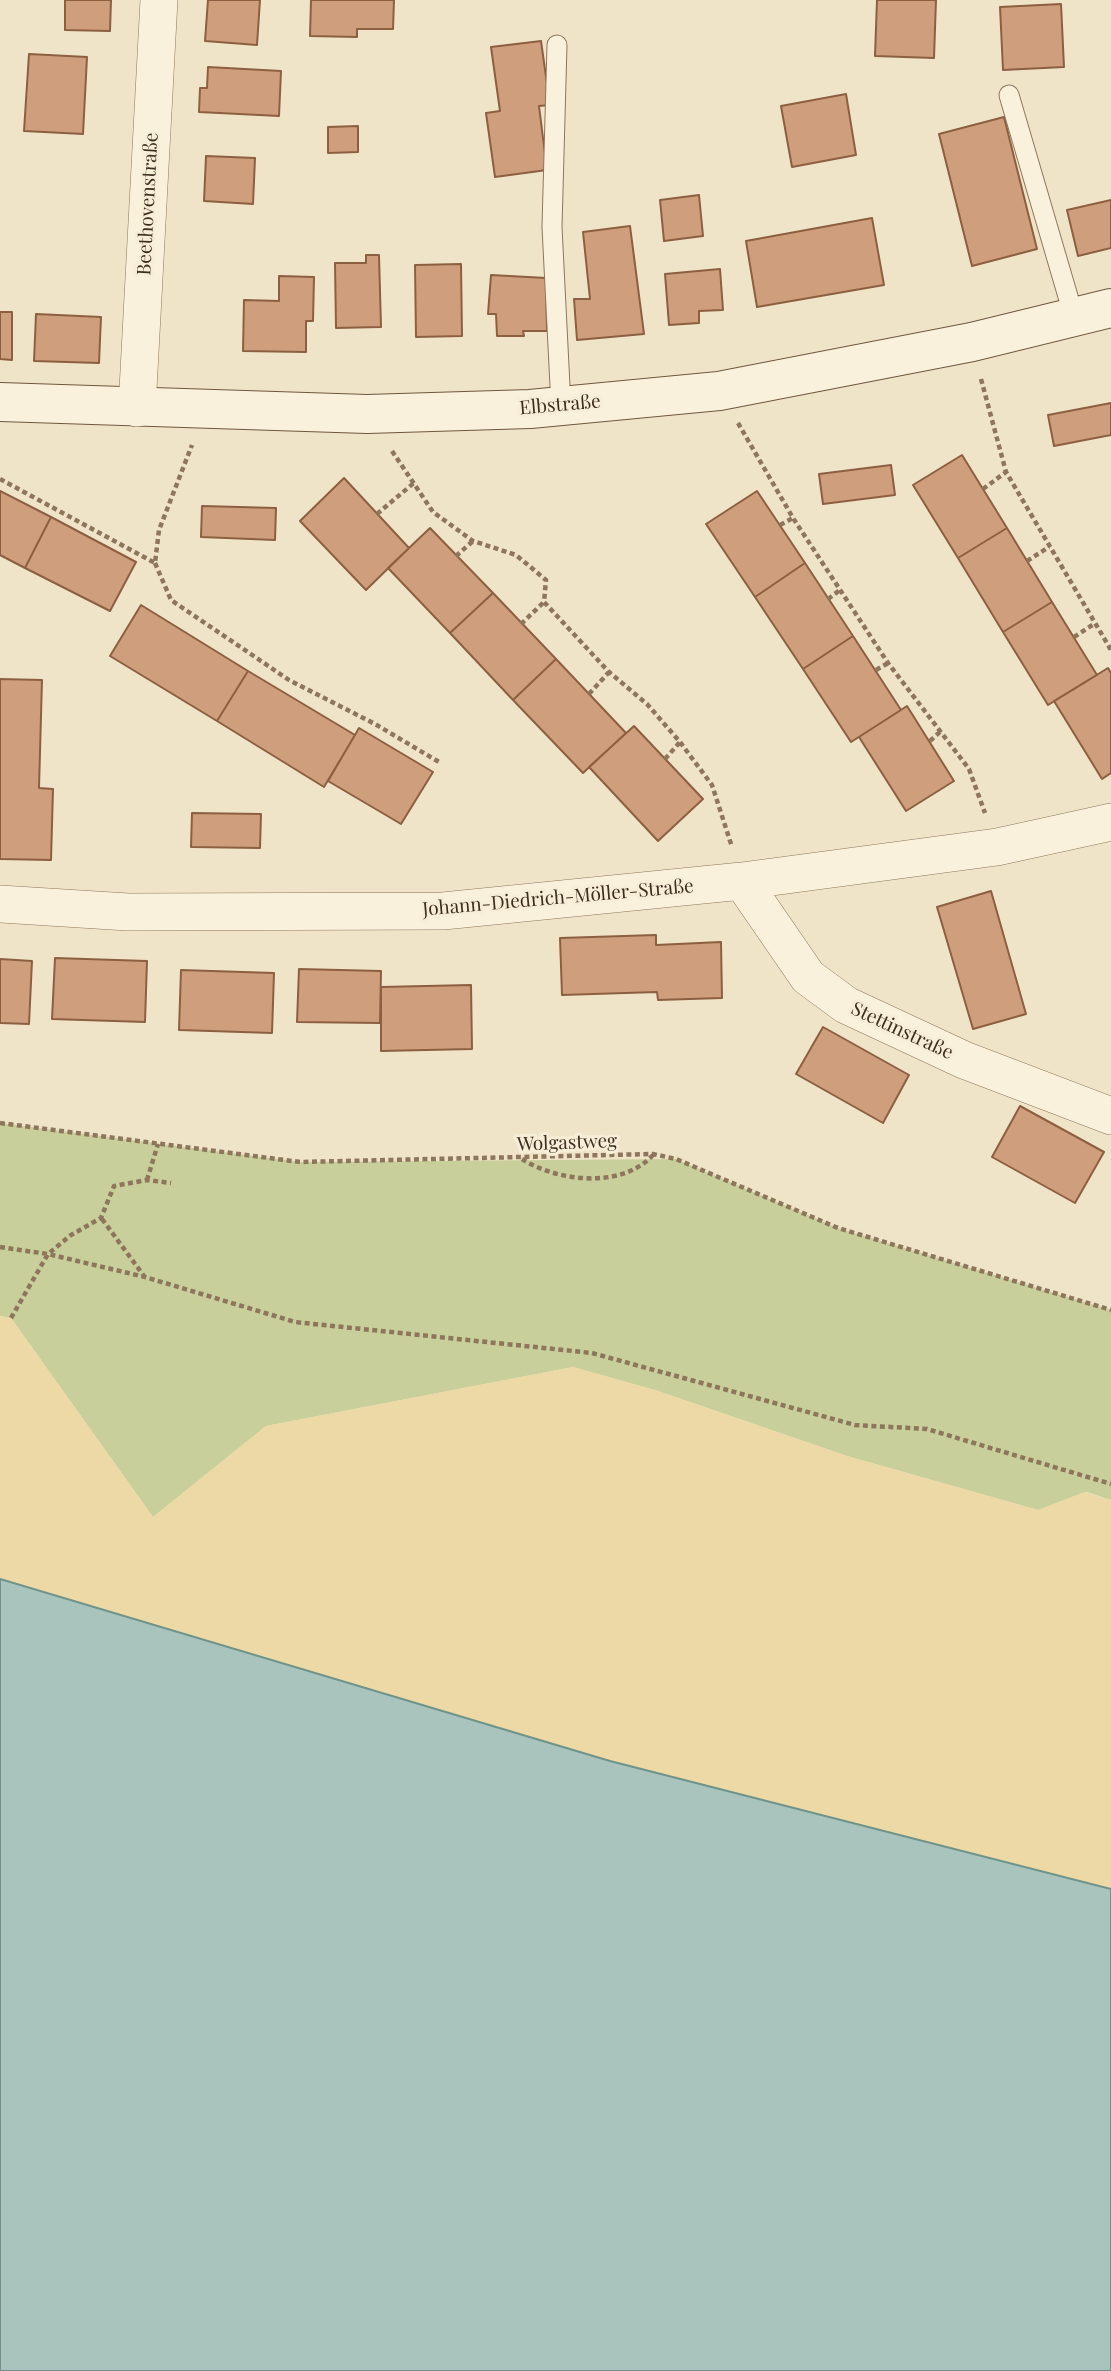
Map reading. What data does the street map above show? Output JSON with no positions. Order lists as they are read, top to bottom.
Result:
{
  "streets": {
    "street": [
      "Beethovenstraße",
      "Elbstraße",
      "Johann-Diedrich-Möller-Straße",
      "Stettinstraße"
    ],
    "path": ["Wolgastweg"]
  },
  "crossings": [
    ["Beethovenstraße", "Elbstraße"],
    ["Johann-Diedrich-Möller-Straße", "Stettinstraße"]
  ]
}
